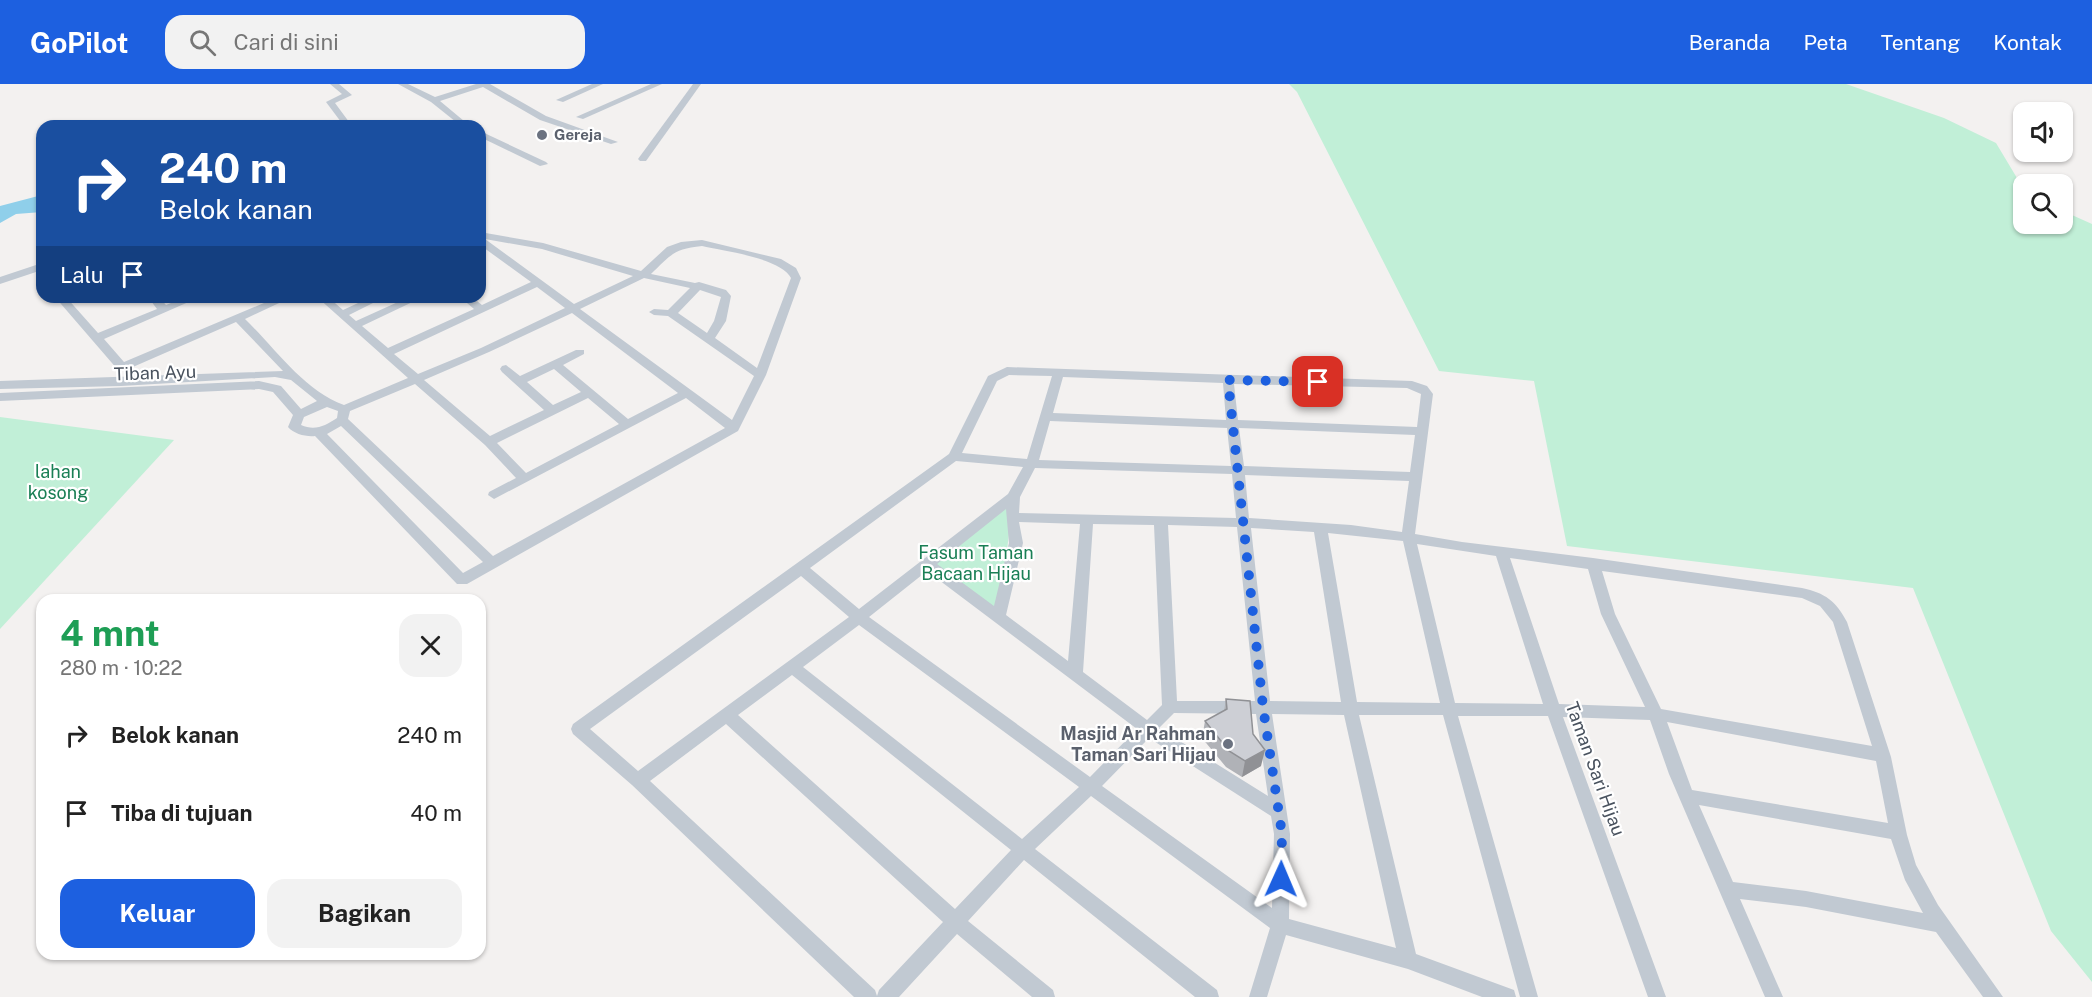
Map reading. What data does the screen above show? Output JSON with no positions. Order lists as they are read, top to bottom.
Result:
{
  "streets": {
    "street": ["Tiban Ayu", "Taman Sari Hijau"]
  },
  "parks": ["lahan kosong", "Fasum Taman Bacaan Hijau"],
  "places": ["Gereja", "Masjid Ar Rahman Taman Sari Hijau"],
  "page": {
    "header": "GoPilot",
    "search": "Cari di sini",
    "nav": [
      "Beranda",
      "Peta",
      "Tentang",
      "Kontak"
    ],
    "turn": ["240 m", "Belok kanan"],
    "then": "Lalu",
    "heading": ["4 mnt", "280 m · 10:22"],
    "list": [
      {
        "name": "Belok kanan",
        "value": "240 m"
      },
      {
        "name": "Tiba di tujuan",
        "value": "40 m"
      }
    ],
    "buttons": ["Keluar", "Bagikan"]
  }
}
